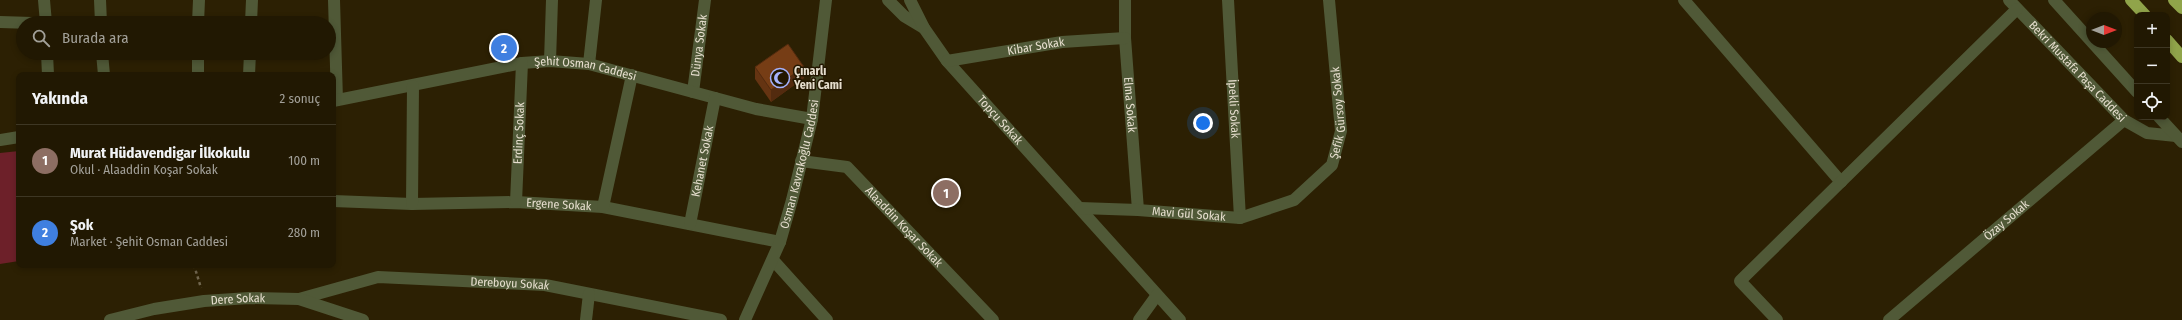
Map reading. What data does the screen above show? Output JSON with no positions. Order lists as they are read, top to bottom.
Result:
{
  "streets": {
    "street": [
      "Dünya Sokak",
      "Kibar Sokak",
      "Şehit Osman Caddesi",
      "Bekri Mustafa Paşa Caddesi",
      "Elma Sokak",
      "İpekli Sokak",
      "Şefik Gürsoy Sokak",
      "Topçu Sokak",
      "Erdinç Sokak",
      "Kehanet Sokak",
      "Osman Kavrakoğlu Caddesi",
      "Ergene Sokak",
      "Mavi Gül Sokak",
      "Özay Sokak",
      "Alaaddin Koşar Sokak",
      "Dereboyu Sokak",
      "Dere Sokak"
    ]
  },
  "crossings": [
    ["Dünya Sokak", "Şehit Osman Caddesi"],
    ["Kibar Sokak", "Elma Sokak"],
    ["Kibar Sokak", "Topçu Sokak"],
    ["Şehit Osman Caddesi", "Erdinç Sokak"],
    ["Şehit Osman Caddesi", "Kehanet Sokak"],
    ["Şehit Osman Caddesi", "Osman Kavrakoğlu Caddesi"],
    ["Bekri Mustafa Paşa Caddesi", "Özay Sokak"],
    ["Elma Sokak", "Mavi Gül Sokak"],
    ["İpekli Sokak", "Şefik Gürsoy Sokak"],
    ["İpekli Sokak", "Mavi Gül Sokak"],
    ["Şefik Gürsoy Sokak", "Mavi Gül Sokak"],
    ["Erdinç Sokak", "Ergene Sokak"],
    ["Kehanet Sokak", "Ergene Sokak"],
    ["Osman Kavrakoğlu Caddesi", "Ergene Sokak"],
    ["Osman Kavrakoğlu Caddesi", "Alaaddin Koşar Sokak"],
    ["Dereboyu Sokak", "Dere Sokak"]
  ],
  "places": {
    "mosque": ["Çınarlı Yeni Cami"]
  },
  "north": "right",
  "page": {
    "map_buttons": ["+", "−"],
    "search": "Burada ara",
    "pins": ["2", "1"],
    "heading": ["Yakında", "2 sonuç"],
    "list": [
      {
        "mark": "1",
        "name": "Murat Hüdavendigar İlkokulu",
        "note": "Okul · Alaaddin Koşar Sokak",
        "value": "100 m"
      },
      {
        "mark": "2",
        "name": "Şok",
        "note": "Market · Şehit Osman Caddesi",
        "value": "280 m"
      }
    ]
  }
}
